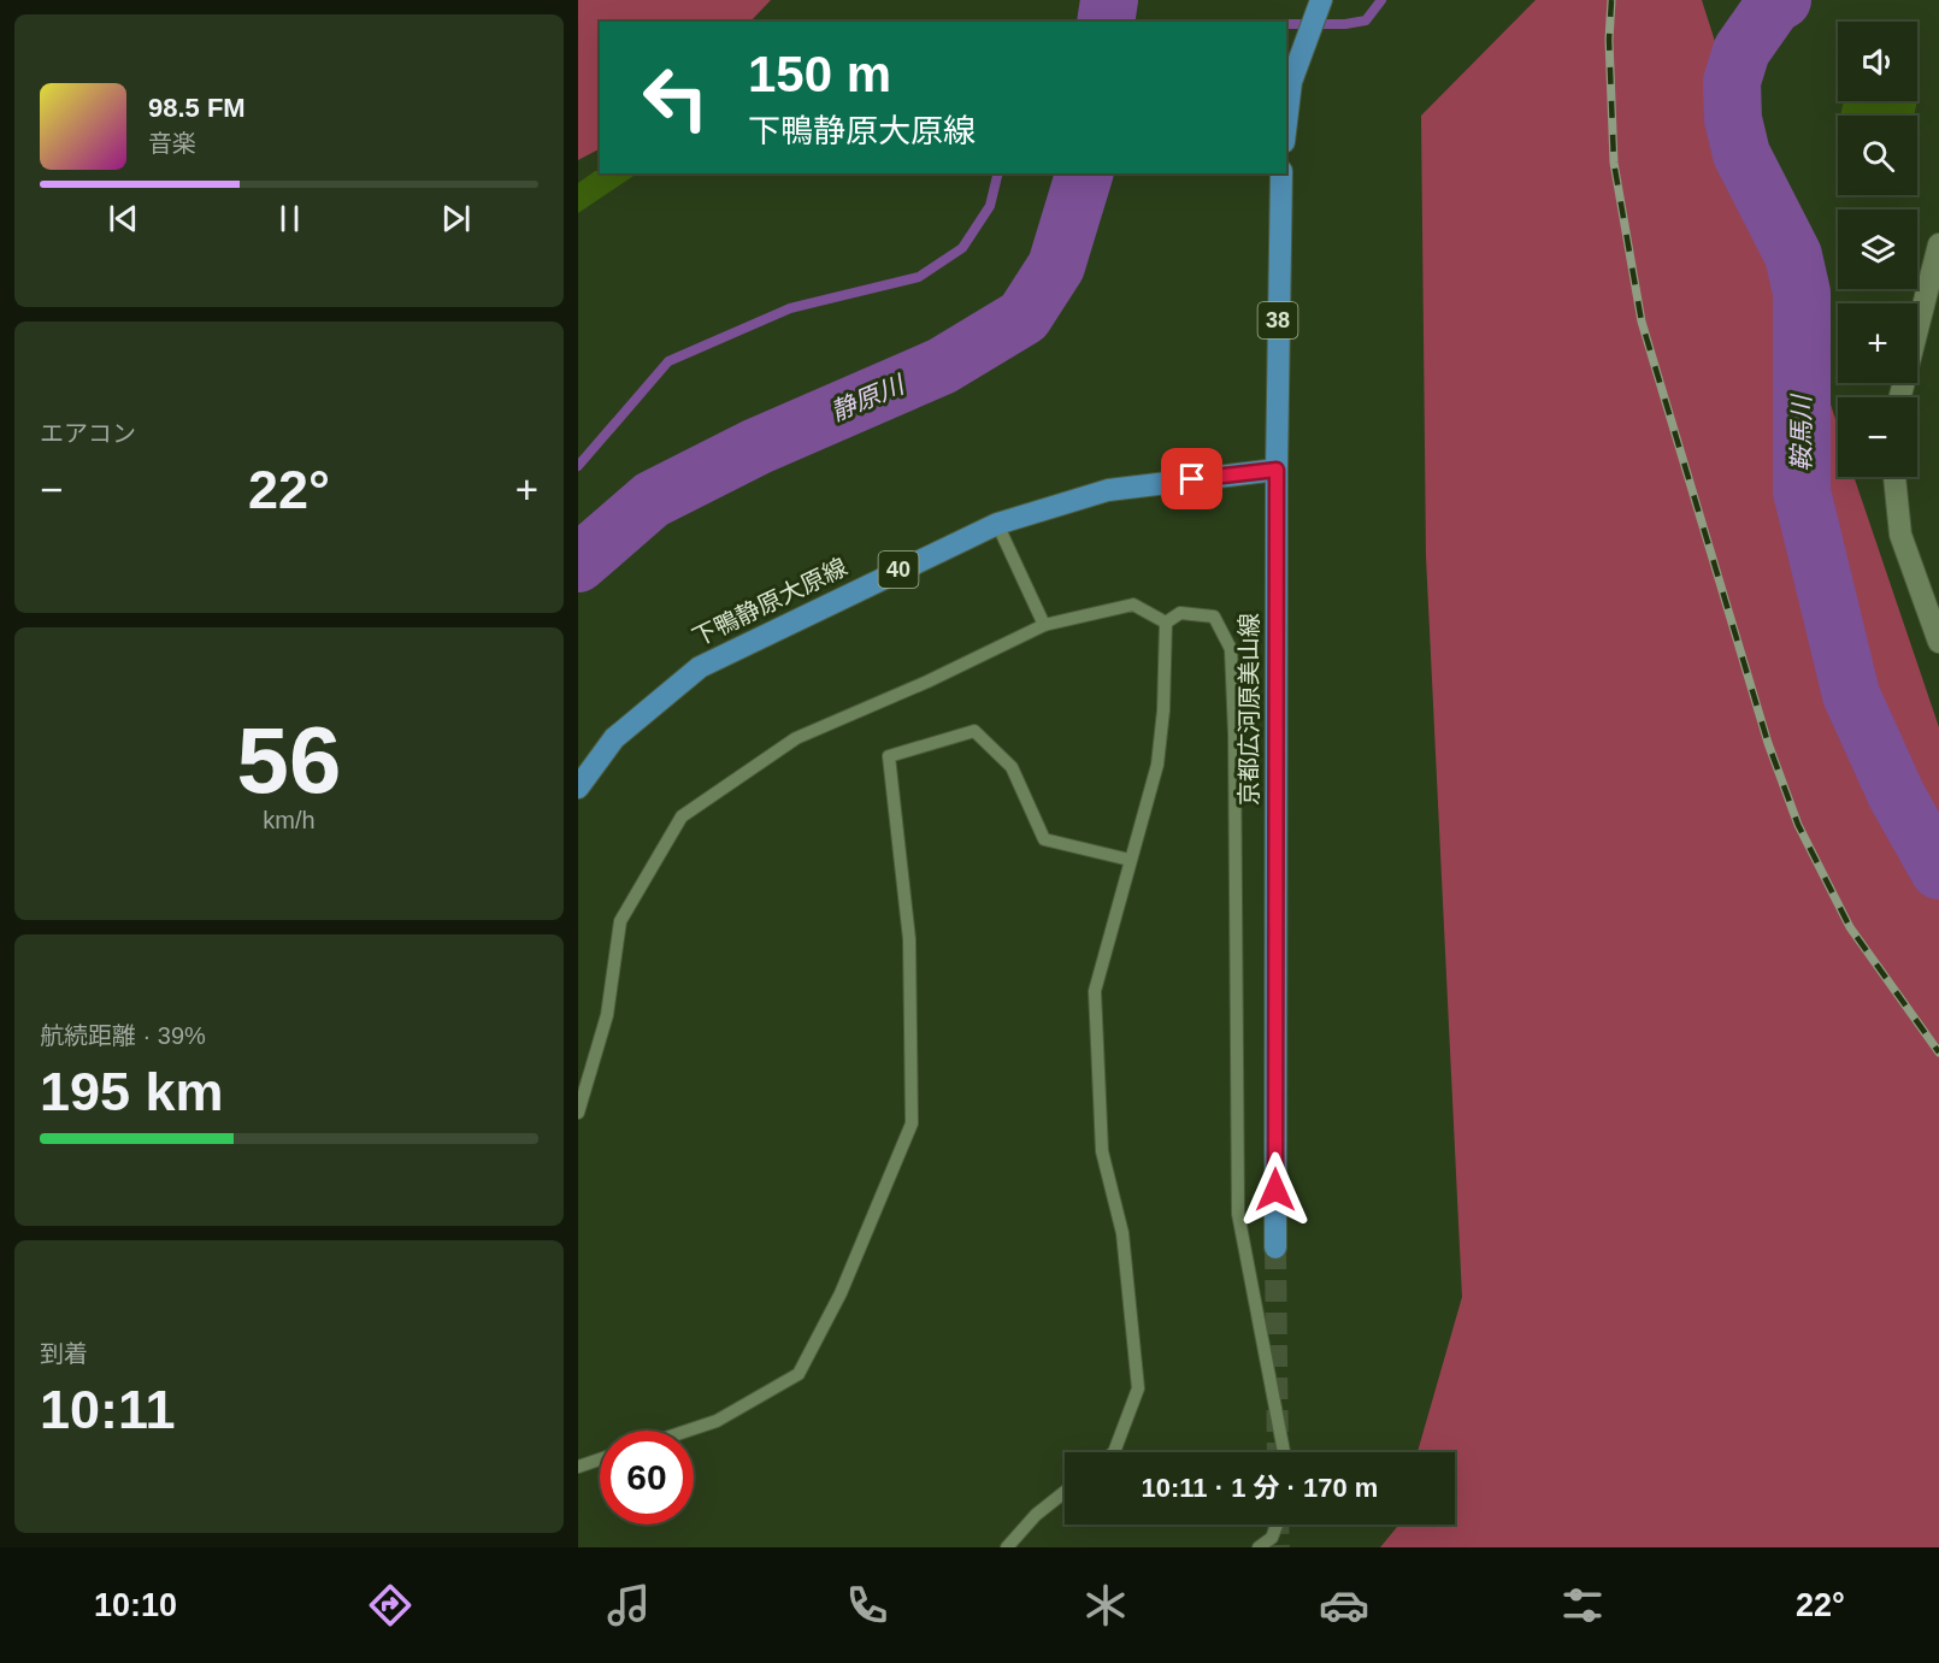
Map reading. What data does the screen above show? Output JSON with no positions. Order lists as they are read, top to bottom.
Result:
{
  "streets": {
    "main road": [
      "38",
      "40",
      "下鴨静原大原線",
      "京都広河原美山線"
    ]
  },
  "crossings": [
    ["下鴨静原大原線", "京都広河原美山線"]
  ],
  "water": ["静原川", "鞍馬川"],
  "page": {
    "map_buttons": ["+", "−"],
    "turn": ["150 m", "下鴨静原大原線"],
    "song": ["98.5 FM", "音楽"],
    "tile": [
      "エアコン",
      ["56", "km/h"],
      ["航続距離 · 39%", "195 km"],
      ["到着", "10:11"]
    ],
    "heat": ["−", "22°", "+"],
    "limit": "60",
    "trip": "10:11 · 1 分 · 170 m",
    "tabs": ["10:10", "22°"]
  }
}
